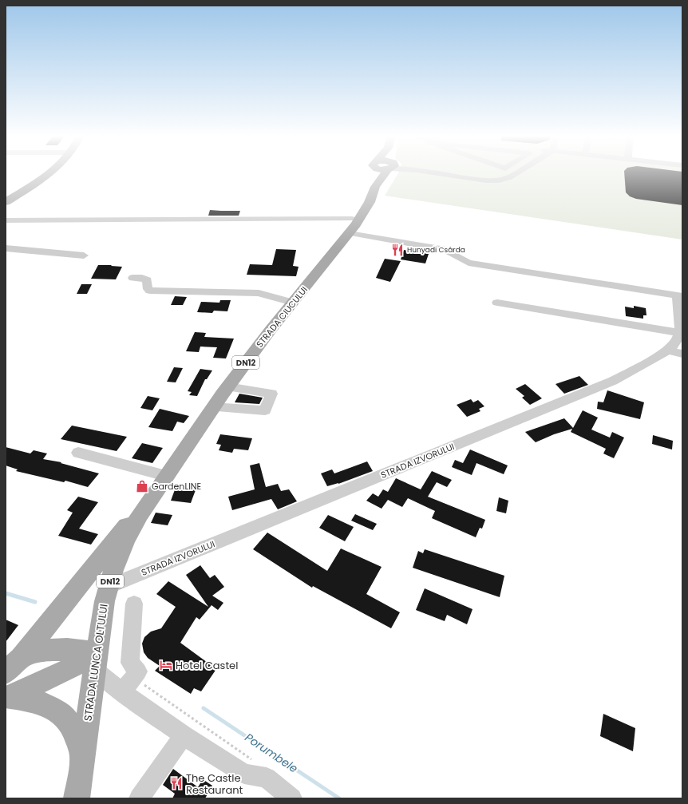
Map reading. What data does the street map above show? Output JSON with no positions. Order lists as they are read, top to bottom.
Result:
{
  "streets": {
    "main road": ["STRADA CIUCULUI", "DN12", "STRADA LUNCA OLTULUI"],
    "street": ["STRADA IZVORULUI"]
  },
  "crossings": [
    ["STRADA CIUCULUI", "DN12"],
    ["STRADA CIUCULUI", "STRADA LUNCA OLTULUI"],
    ["STRADA IZVORULUI", "STRADA LUNCA OLTULUI"]
  ],
  "water": ["Porumbele"],
  "places": {
    "restaurant": ["Hunyadi Csárda", "The Castle Restaurant"],
    "shop": ["GardenLINE"],
    "hotel": ["Hotel Castel"]
  }
}
